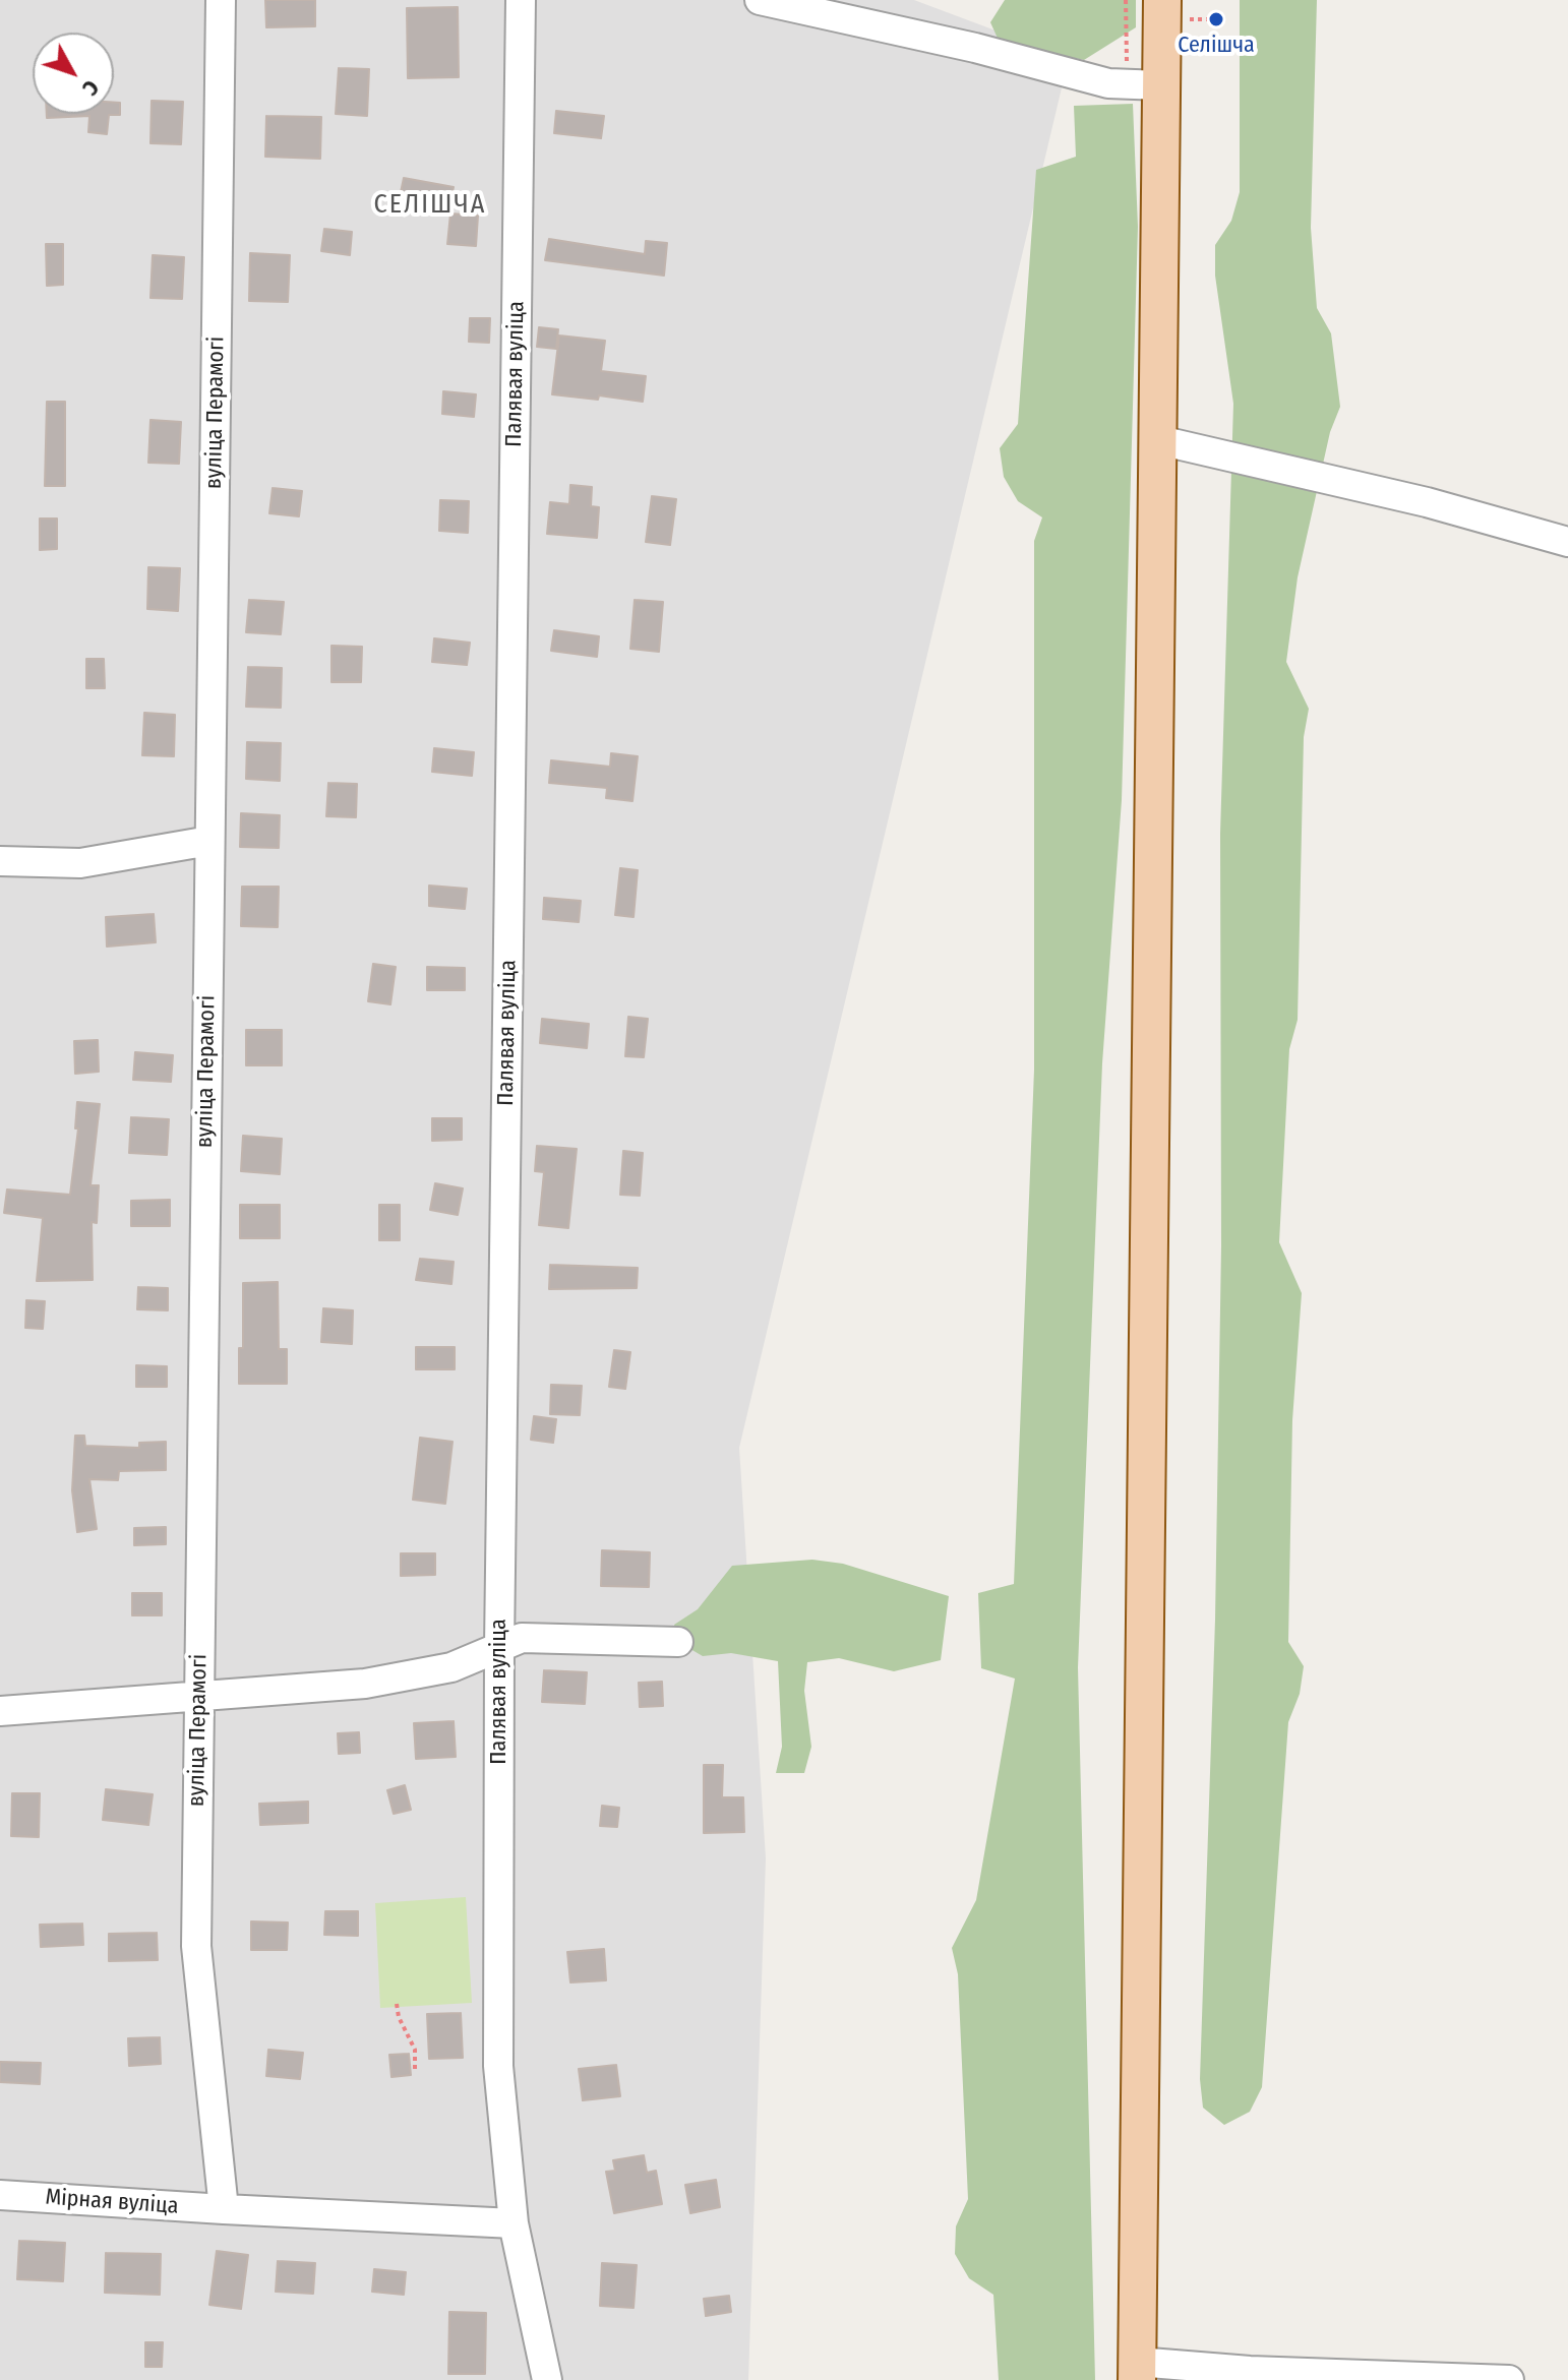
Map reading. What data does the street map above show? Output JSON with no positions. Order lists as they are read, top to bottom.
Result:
{
  "streets": {
    "street": ["Палявая вуліца", "вуліца Перамогі", "Мірная вуліца"]
  },
  "crossings": [
    ["Палявая вуліца", "Мірная вуліца"],
    ["вуліца Перамогі", "Мірная вуліца"]
  ],
  "districts": ["СЕЛІШЧА"],
  "places": ["Селішча"],
  "north": "bottom right"
}
